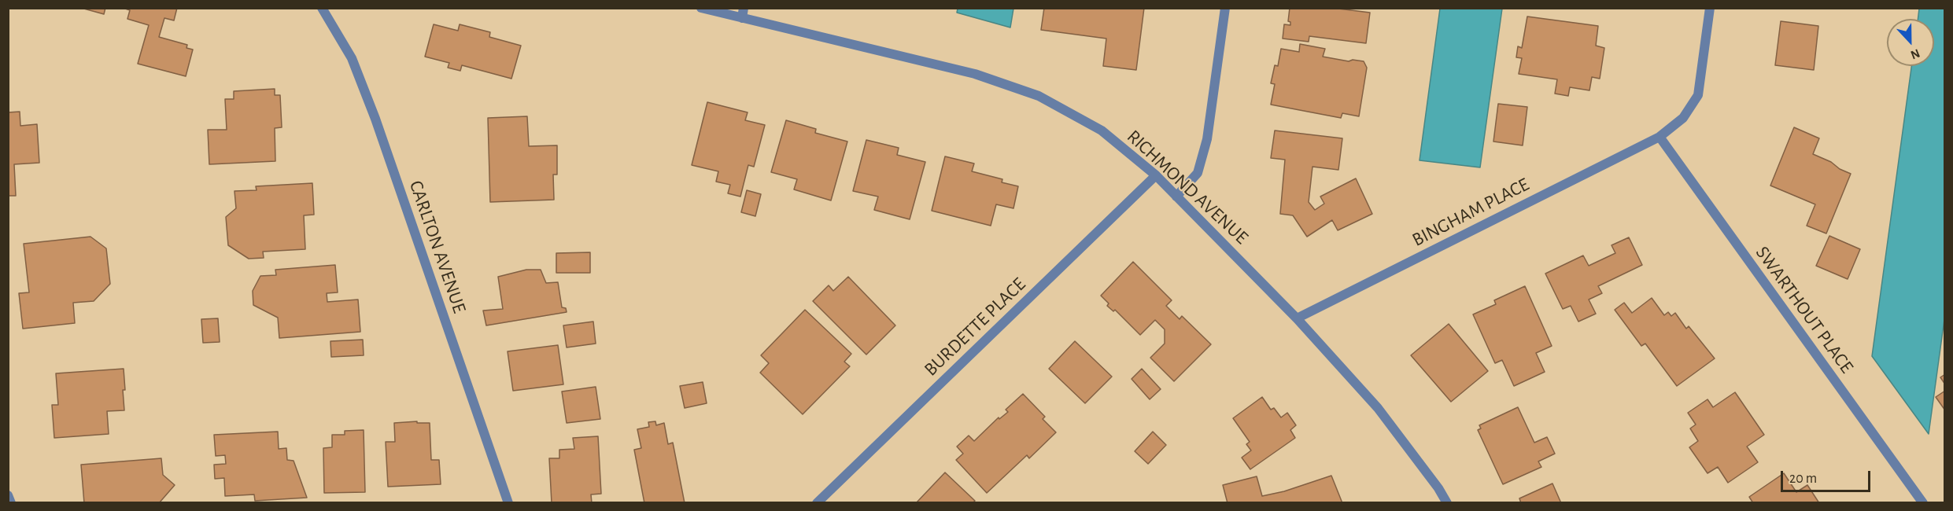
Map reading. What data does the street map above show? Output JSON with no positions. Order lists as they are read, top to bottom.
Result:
{
  "streets": {
    "street": [
      "RICHMOND AVENUE",
      "BINGHAM PLACE",
      "CARLTON AVENUE",
      "SWARTHOUT PLACE",
      "BURDETTE PLACE"
    ]
  },
  "crossings": [
    ["RICHMOND AVENUE", "BINGHAM PLACE"],
    ["RICHMOND AVENUE", "BURDETTE PLACE"],
    ["BINGHAM PLACE", "SWARTHOUT PLACE"]
  ],
  "scale_bar": "20 m",
  "north": "bottom"
}
